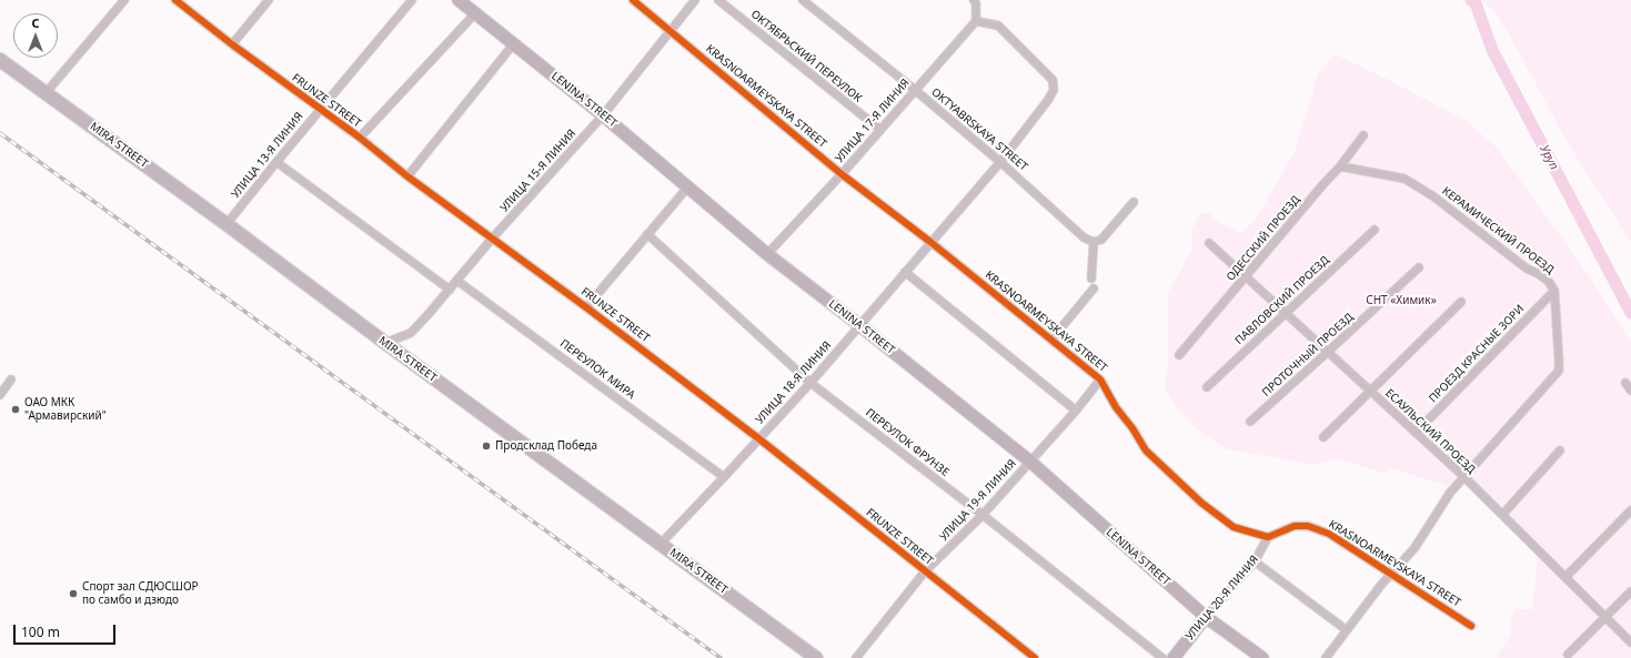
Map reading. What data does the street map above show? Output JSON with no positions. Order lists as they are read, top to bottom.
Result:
{
  "streets": {
    "main road": ["LENINA STREET", "MIRA STREET", "УЛИЦА 20-Я ЛИНИЯ"],
    "street": [
      "ОКТЯБРЬСКИЙ ПЕРЕУЛОК",
      "KRASNOARMEYSKAYA STREET",
      "FRUNZE STREET",
      "УЛИЦА 17-Я ЛИНИЯ",
      "OKTYABRSKAYA STREET",
      "УЛИЦА 13-Я ЛИНИЯ",
      "УЛИЦА 15-Я ЛИНИЯ",
      "КЕРАМИЧЕСКИЙ ПРОЕЗД",
      "ОДЕССКИЙ ПРОЕЗД",
      "ПАВЛОВСКИЙ ПРОЕЗД",
      "ПРОЕЗД КРАСНЫЕ ЗОРИ",
      "ПРОТОЧНЫЙ ПРОЕЗД",
      "ПЕРЕУЛОК МИРА",
      "УЛИЦА 18-Я ЛИНИЯ",
      "ЕСАУЛЬСКИЙ ПРОЕЗД",
      "ПЕРЕУЛОК ФРУНЗЕ",
      "УЛИЦА 19-Я ЛИНИЯ"
    ]
  },
  "crossings": [
    ["ОКТЯБРЬСКИЙ ПЕРЕУЛОК", "УЛИЦА 17-Я ЛИНИЯ"],
    ["KRASNOARMEYSKAYA STREET", "УЛИЦА 17-Я ЛИНИЯ"],
    ["KRASNOARMEYSKAYA STREET", "УЛИЦА 15-Я ЛИНИЯ"],
    ["KRASNOARMEYSKAYA STREET", "КЕРАМИЧЕСКИЙ ПРОЕЗД"],
    ["KRASNOARMEYSKAYA STREET", "УЛИЦА 18-Я ЛИНИЯ"],
    ["KRASNOARMEYSKAYA STREET", "ЕСАУЛЬСКИЙ ПРОЕЗД"],
    ["KRASNOARMEYSKAYA STREET", "УЛИЦА 19-Я ЛИНИЯ"],
    ["KRASNOARMEYSKAYA STREET", "УЛИЦА 20-Я ЛИНИЯ"],
    ["LENINA STREET", "УЛИЦА 17-Я ЛИНИЯ"],
    ["LENINA STREET", "УЛИЦА 15-Я ЛИНИЯ"],
    ["LENINA STREET", "УЛИЦА 18-Я ЛИНИЯ"],
    ["LENINA STREET", "УЛИЦА 19-Я ЛИНИЯ"],
    ["LENINA STREET", "УЛИЦА 20-Я ЛИНИЯ"],
    ["FRUNZE STREET", "УЛИЦА 13-Я ЛИНИЯ"],
    ["FRUNZE STREET", "УЛИЦА 15-Я ЛИНИЯ"],
    ["FRUNZE STREET", "УЛИЦА 18-Я ЛИНИЯ"],
    ["FRUNZE STREET", "УЛИЦА 19-Я ЛИНИЯ"],
    ["УЛИЦА 17-Я ЛИНИЯ", "OKTYABRSKAYA STREET"],
    ["УЛИЦА 17-Я ЛИНИЯ", "УЛИЦА 18-Я ЛИНИЯ"],
    ["OKTYABRSKAYA STREET", "УЛИЦА 18-Я ЛИНИЯ"],
    ["MIRA STREET", "УЛИЦА 13-Я ЛИНИЯ"],
    ["MIRA STREET", "УЛИЦА 15-Я ЛИНИЯ"],
    ["MIRA STREET", "УЛИЦА 18-Я ЛИНИЯ"],
    ["УЛИЦА 15-Я ЛИНИЯ", "ПЕРЕУЛОК МИРА"],
    ["КЕРАМИЧЕСКИЙ ПРОЕЗД", "ОДЕССКИЙ ПРОЕЗД"],
    ["КЕРАМИЧЕСКИЙ ПРОЕЗД", "ПРОЕЗД КРАСНЫЕ ЗОРИ"],
    ["КЕРАМИЧЕСКИЙ ПРОЕЗД", "ЕСАУЛЬСКИЙ ПРОЕЗД"],
    ["ОДЕССКИЙ ПРОЕЗД", "ЕСАУЛЬСКИЙ ПРОЕЗД"],
    ["ПАВЛОВСКИЙ ПРОЕЗД", "ЕСАУЛЬСКИЙ ПРОЕЗД"],
    ["ПРОЕЗД КРАСНЫЕ ЗОРИ", "ЕСАУЛЬСКИЙ ПРОЕЗД"],
    ["ПРОТОЧНЫЙ ПРОЕЗД", "ЕСАУЛЬСКИЙ ПРОЕЗД"],
    ["ПЕРЕУЛОК МИРА", "УЛИЦА 18-Я ЛИНИЯ"],
    ["УЛИЦА 18-Я ЛИНИЯ", "ПЕРЕУЛОК ФРУНЗЕ"],
    ["ПЕРЕУЛОК ФРУНЗЕ", "УЛИЦА 19-Я ЛИНИЯ"]
  ],
  "water": ["Уруп"],
  "parks": ["СНТ «Химик»"],
  "places": ["ОАО МКК \"Армавирский\"", "Продсклад Победа", "Спорт зал СДЮСШОР по самбо и дзюдо"],
  "scale_bar": "100 m",
  "north": "top"
}
